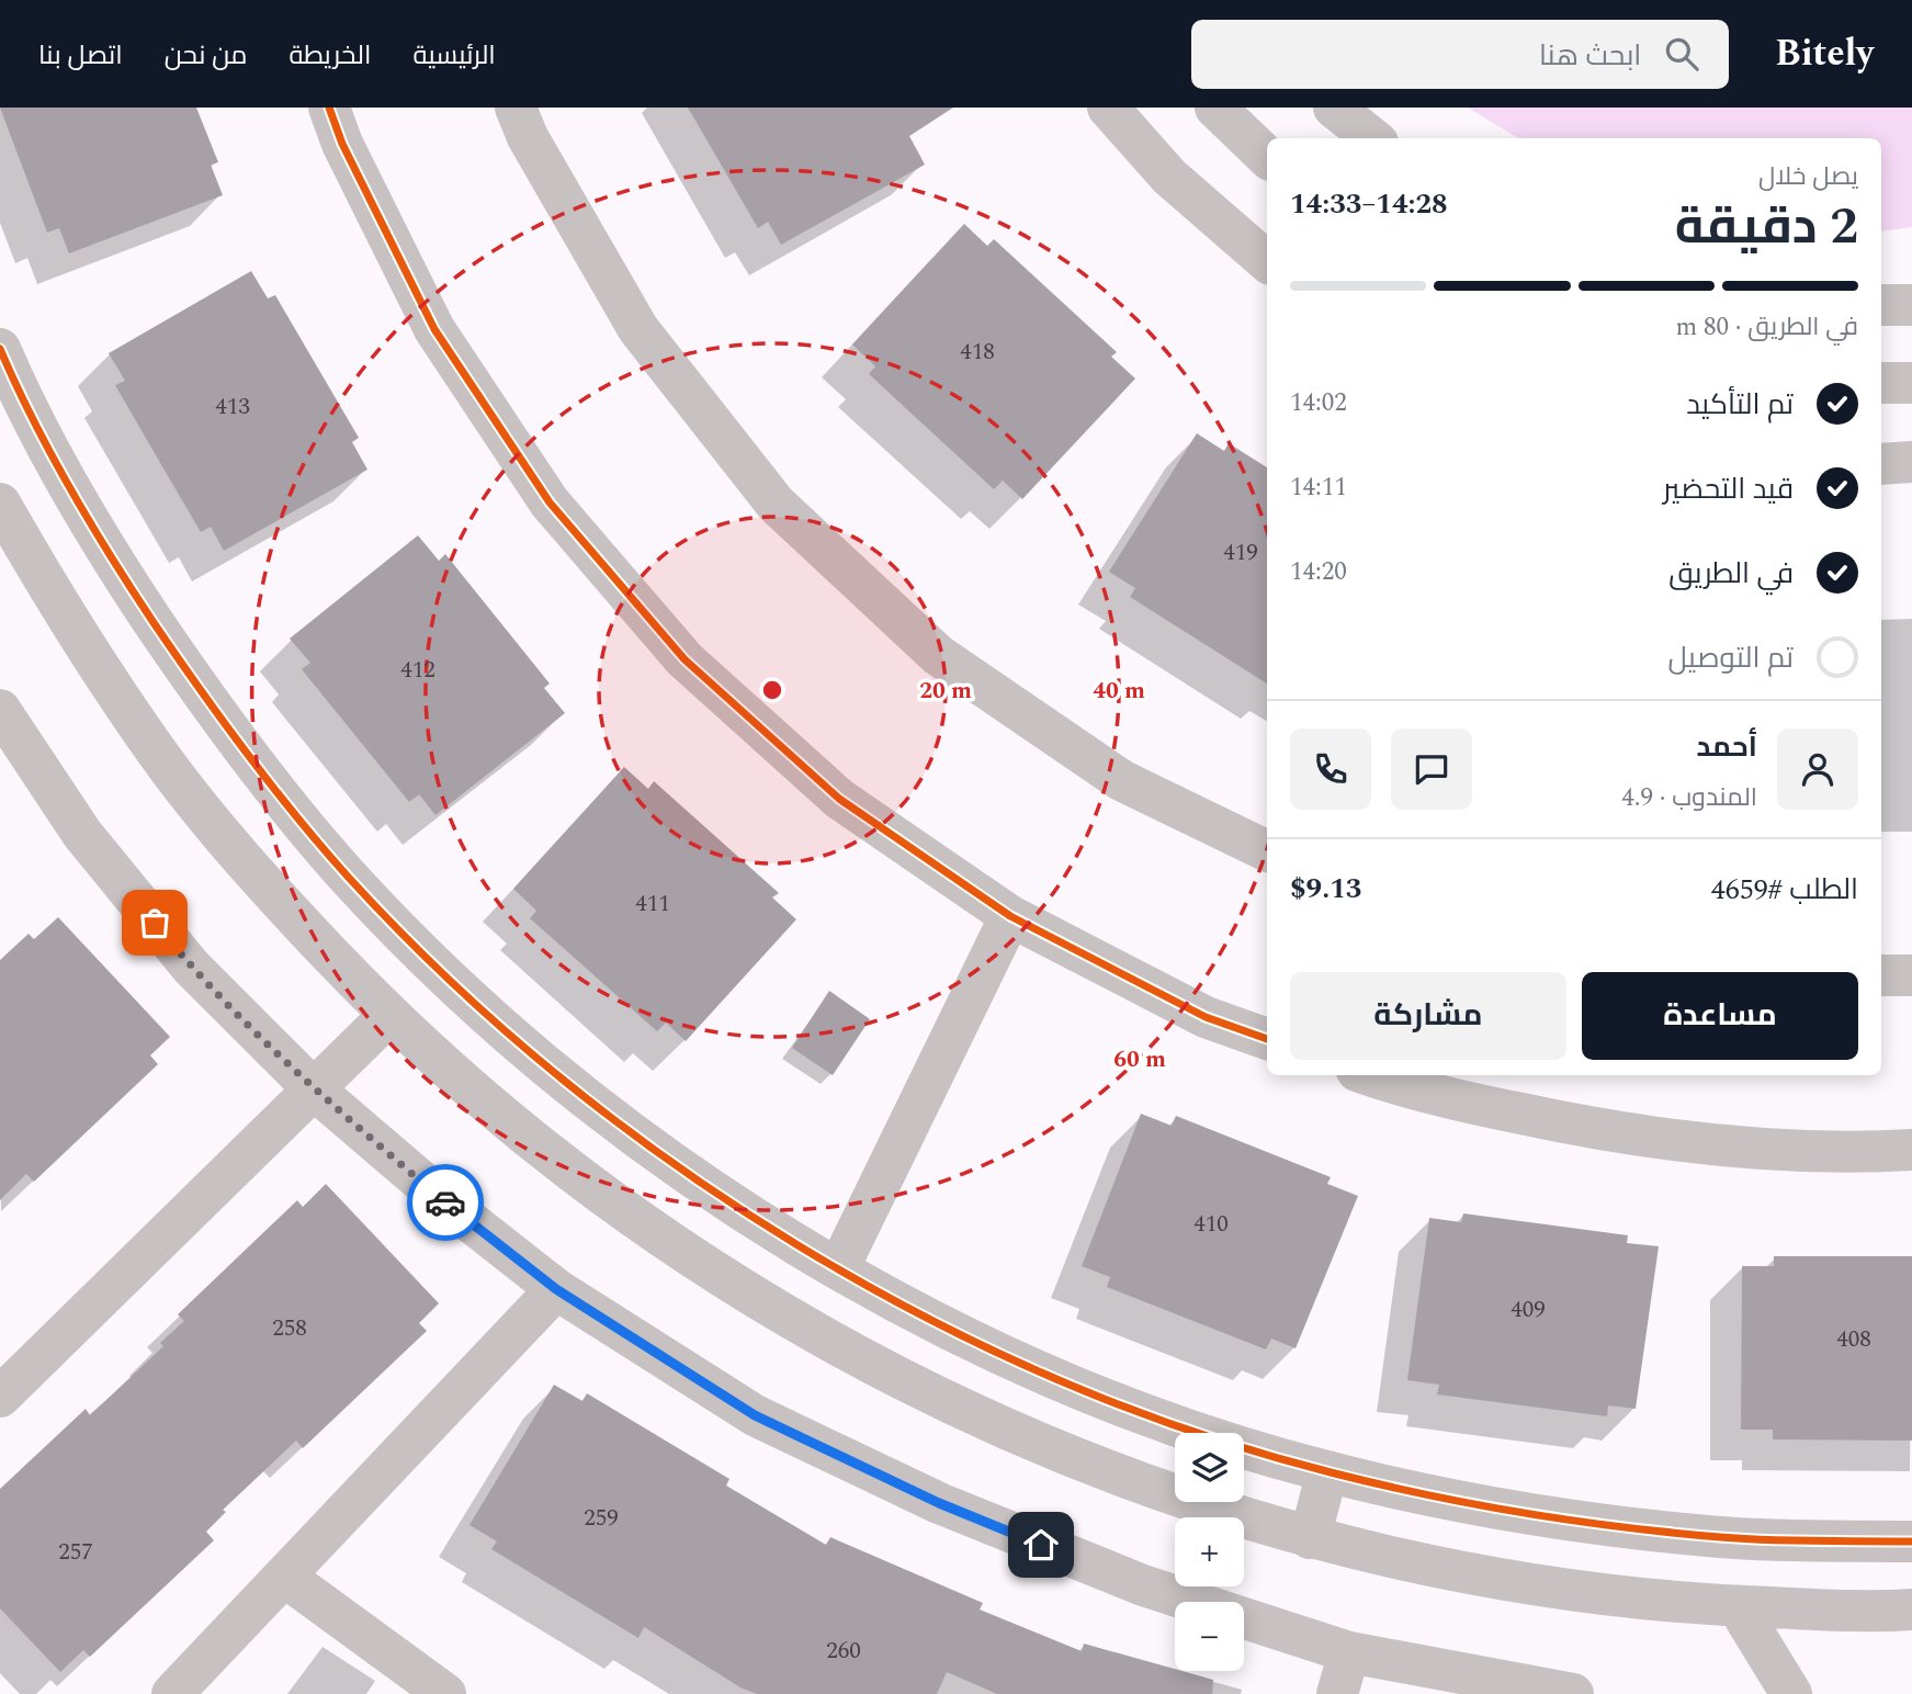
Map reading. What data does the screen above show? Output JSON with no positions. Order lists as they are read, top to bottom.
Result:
{
  "house_numbers": [
    "418",
    "413",
    "419",
    "412",
    "411",
    "410",
    "409",
    "258",
    "408",
    "259",
    "257",
    "260"
  ],
  "page": {
    "header": "Bitely",
    "search": "ابحث هنا",
    "nav": [
      "الرئيسية",
      "الخريطة",
      "من نحن",
      "اتصل بنا"
    ],
    "heading": ["2 دقيقة", "يصل خلال", "14:28–14:33"],
    "panel": [
      "أحمد",
      "المندوب · 4.9",
      "الطلب #4659",
      "$9.13"
    ],
    "bar": "في الطريق · 80 m",
    "list": [
      ["تم التأكيد", "14:02"],
      ["قيد التحضير", "14:11"],
      ["في الطريق", "14:20"],
      "تم التوصيل"
    ],
    "buttons": ["مساعدة", "مشاركة"],
    "map_buttons": ["+", "−"]
  },
  "rings": ["20 m", "40 m", "60 m"]
}
